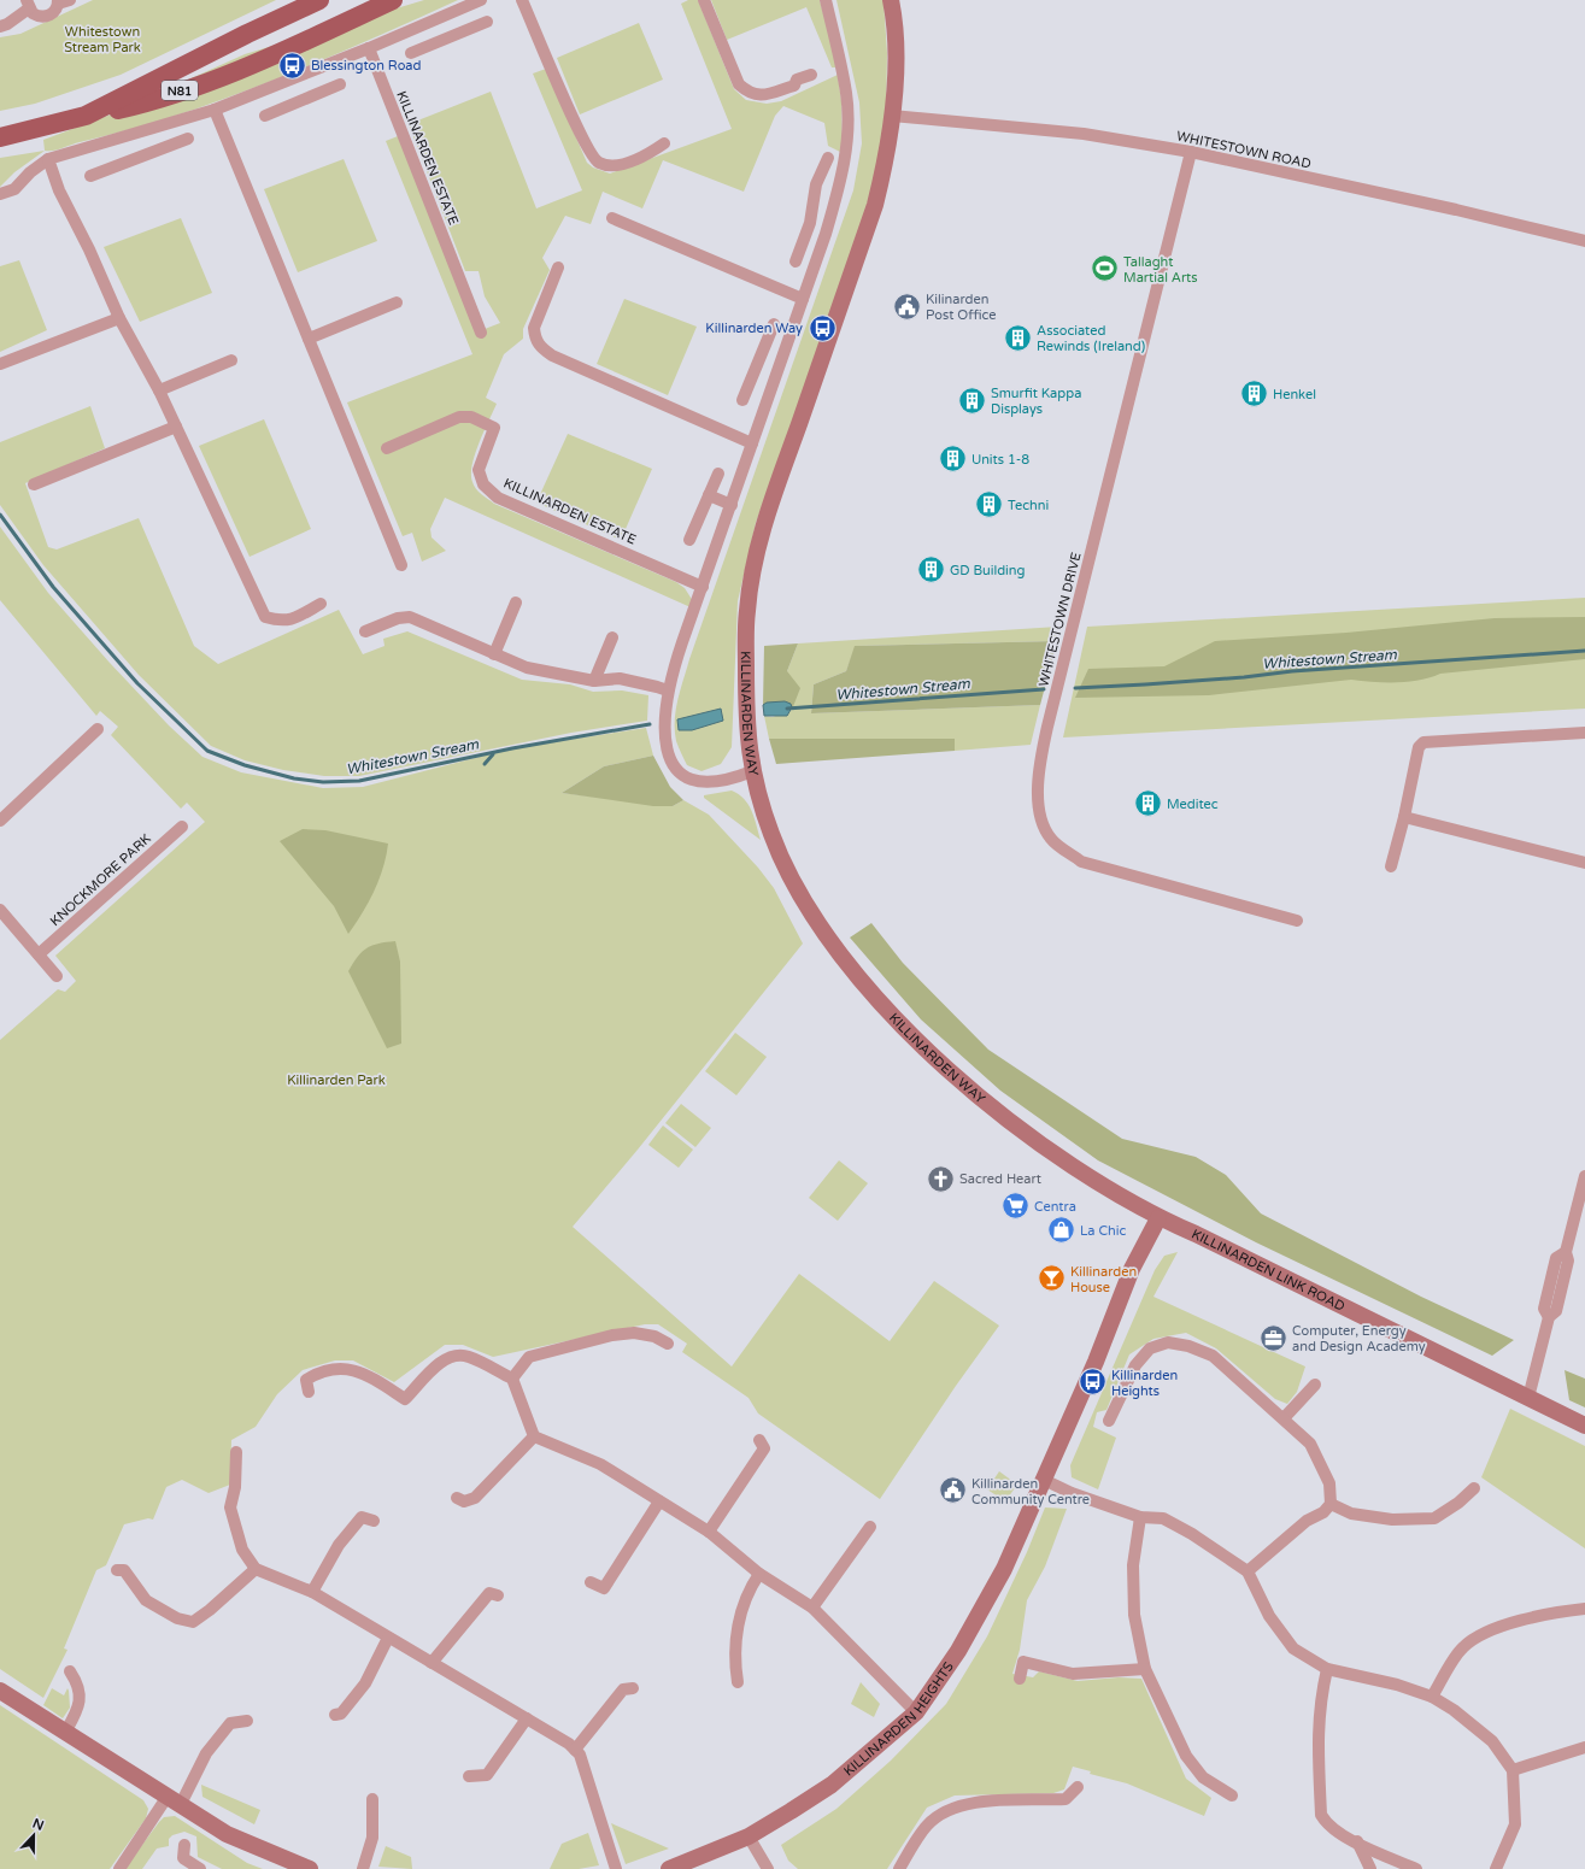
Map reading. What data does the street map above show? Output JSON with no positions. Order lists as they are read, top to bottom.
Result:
{
  "streets": {
    "main road": ["N81"],
    "street": [
      "WHITESTOWN ROAD",
      "KILLINARDEN ESTATE",
      "WHITESTOWN DRIVE",
      "KILLINARDEN WAY",
      "KNOCKMORE PARK",
      "KILLINARDEN LINK ROAD",
      "KILLINARDEN HEIGHTS"
    ]
  },
  "crossings": [
    ["WHITESTOWN ROAD", "WHITESTOWN DRIVE"],
    ["WHITESTOWN ROAD", "KILLINARDEN WAY"],
    ["KILLINARDEN WAY", "KILLINARDEN LINK ROAD"],
    ["KILLINARDEN WAY", "KILLINARDEN HEIGHTS"],
    ["KILLINARDEN LINK ROAD", "KILLINARDEN HEIGHTS"]
  ],
  "water": ["Whitestown Stream"],
  "parks": ["Whitestown Stream Park", "Killinarden Park"],
  "places": {
    "bus stop": ["Blessington Road", "Killinarden Way", "Killinarden Heights"],
    "sports": ["Tallaght Martial Arts"],
    "public building": ["Kilinarden Post Office", "Killinarden Community Centre"],
    "building": [
      "Associated Rewinds (Ireland)",
      "Henkel",
      "Smurfit Kappa Displays",
      "Units 1-8",
      "Techni",
      "GD Building",
      "Meditec"
    ],
    "church": ["Sacred Heart"],
    "supermarket": ["Centra"],
    "shop": ["La Chic"],
    "bar": ["Killinarden House"],
    "office": ["Computer, Energy and Design Academy"]
  },
  "north": "top"
}
